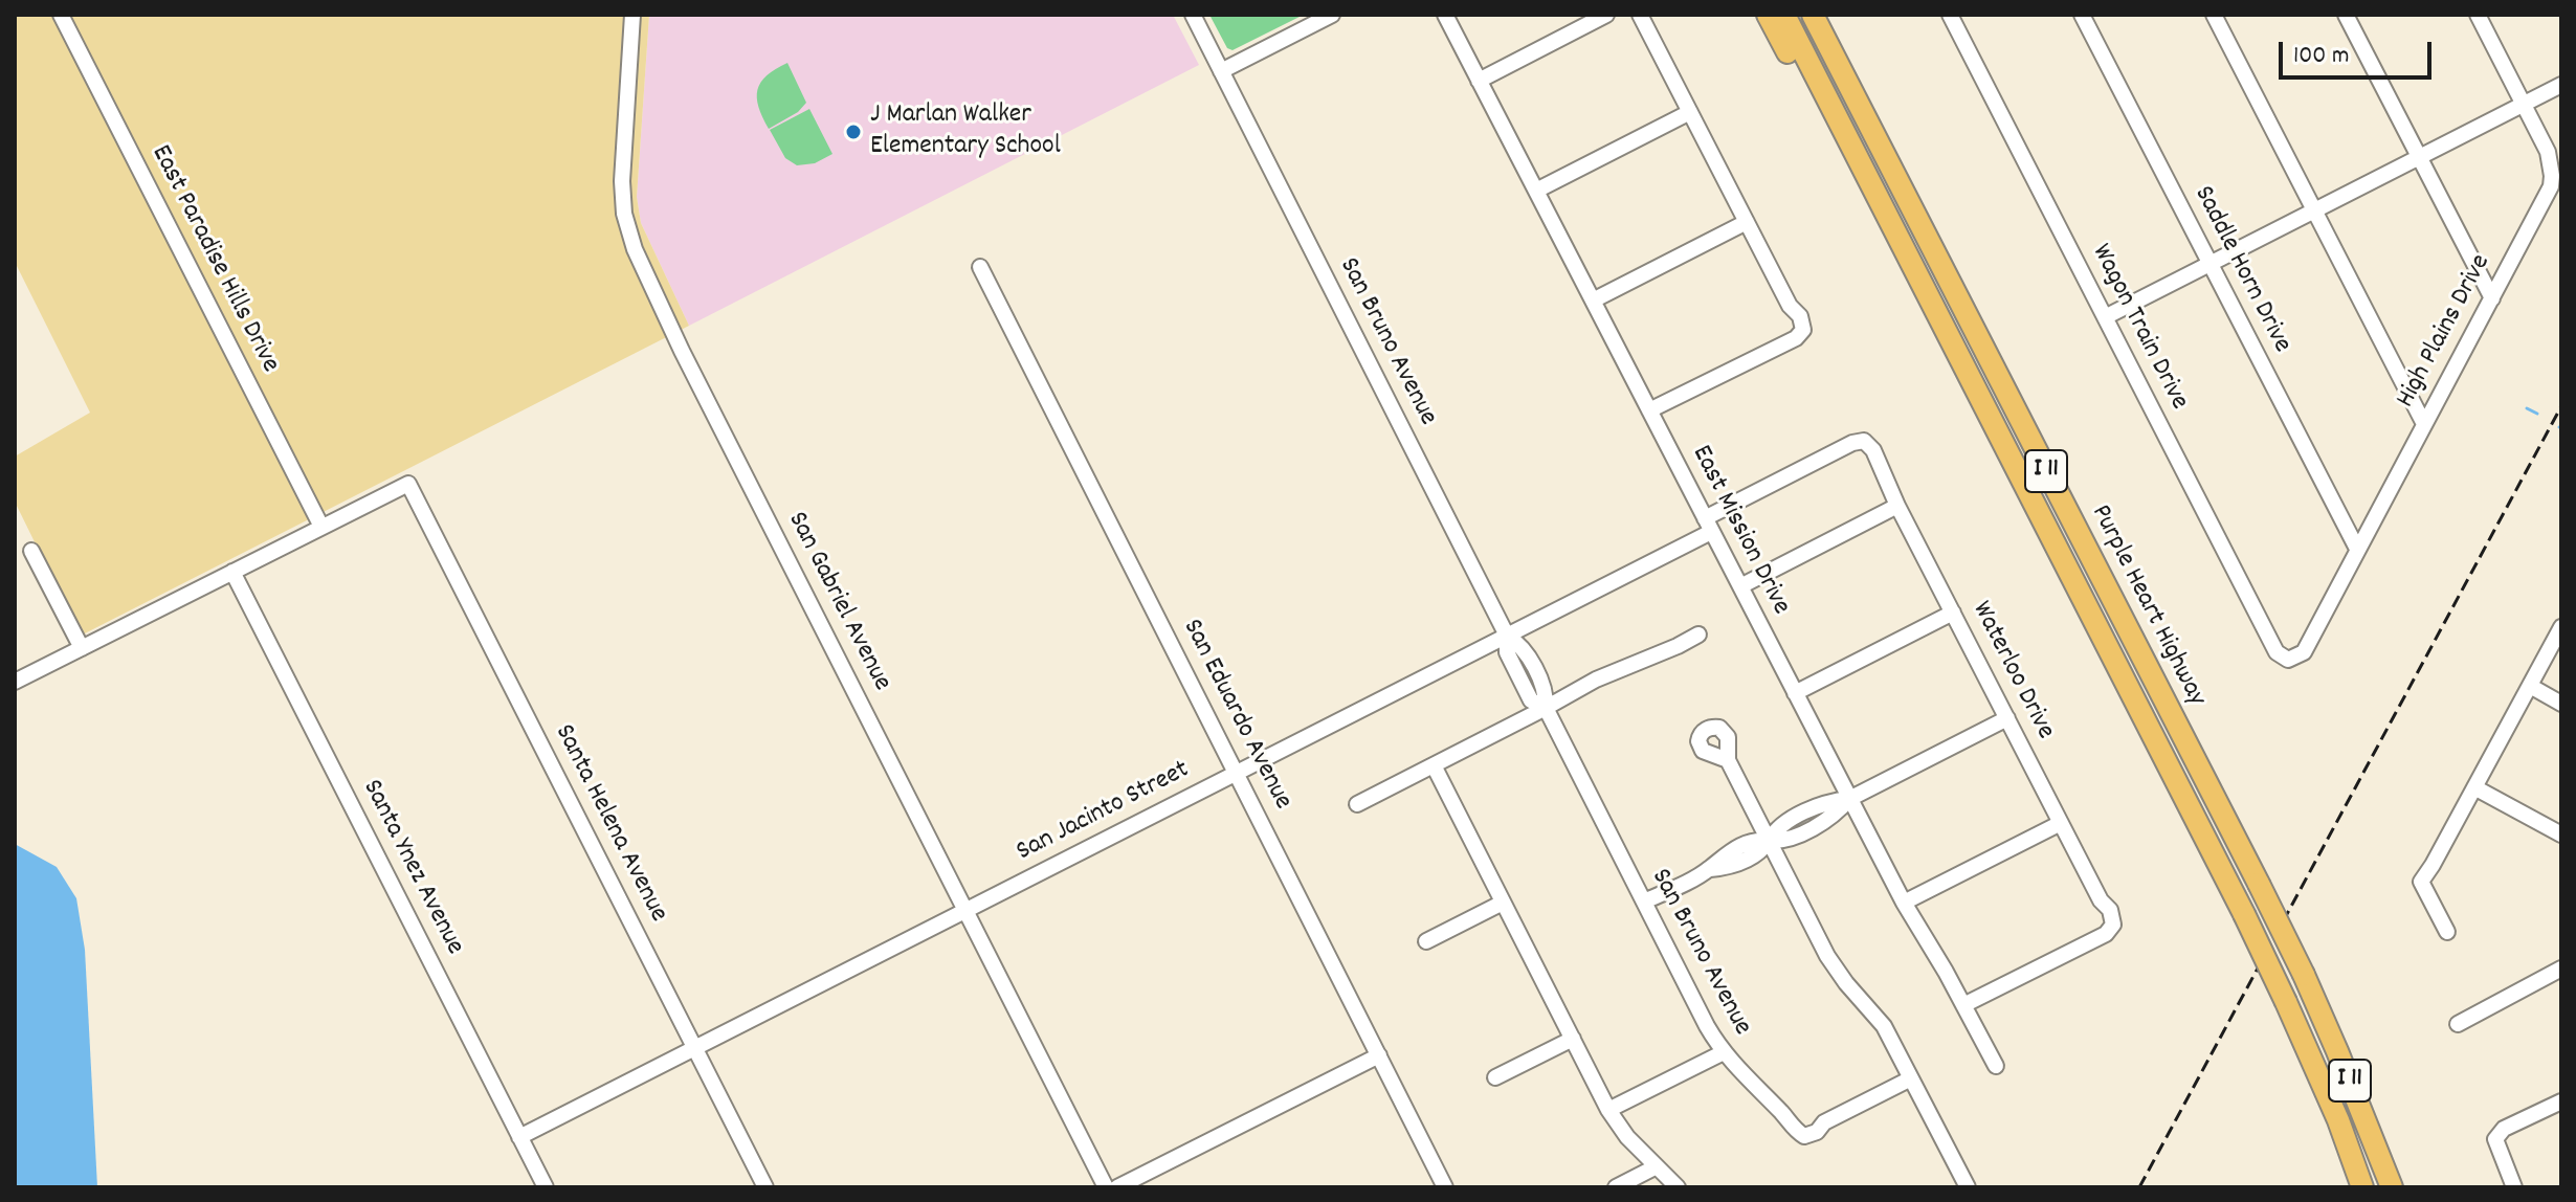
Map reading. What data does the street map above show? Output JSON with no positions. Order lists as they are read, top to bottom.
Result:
{
  "streets": {
    "highway": ["I 11", "Purple Heart Highway"],
    "street": [
      "East Paradise Hills Drive",
      "Saddle Horn Drive",
      "Wagon Train Drive",
      "High Plains Drive",
      "San Bruno Avenue",
      "East Mission Drive",
      "San Gabriel Avenue",
      "Waterloo Drive",
      "San Eduardo Avenue",
      "San Jacinto Street",
      "Santa Helena Avenue",
      "Santa Ynez Avenue"
    ]
  },
  "crossings": [
    ["East Paradise Hills Drive", "Santa Helena Avenue"],
    ["Saddle Horn Drive", "High Plains Drive"],
    ["Wagon Train Drive", "High Plains Drive"],
    ["San Bruno Avenue", "San Jacinto Street"],
    ["East Mission Drive", "Waterloo Drive"],
    ["East Mission Drive", "San Jacinto Street"],
    ["San Gabriel Avenue", "San Jacinto Street"],
    ["Waterloo Drive", "San Jacinto Street"],
    ["San Eduardo Avenue", "San Jacinto Street"],
    ["San Jacinto Street", "Santa Helena Avenue"],
    ["San Jacinto Street", "Santa Ynez Avenue"]
  ],
  "places": ["J Marlan Walker Elementary School"],
  "scale_bar": "100 m"
}
